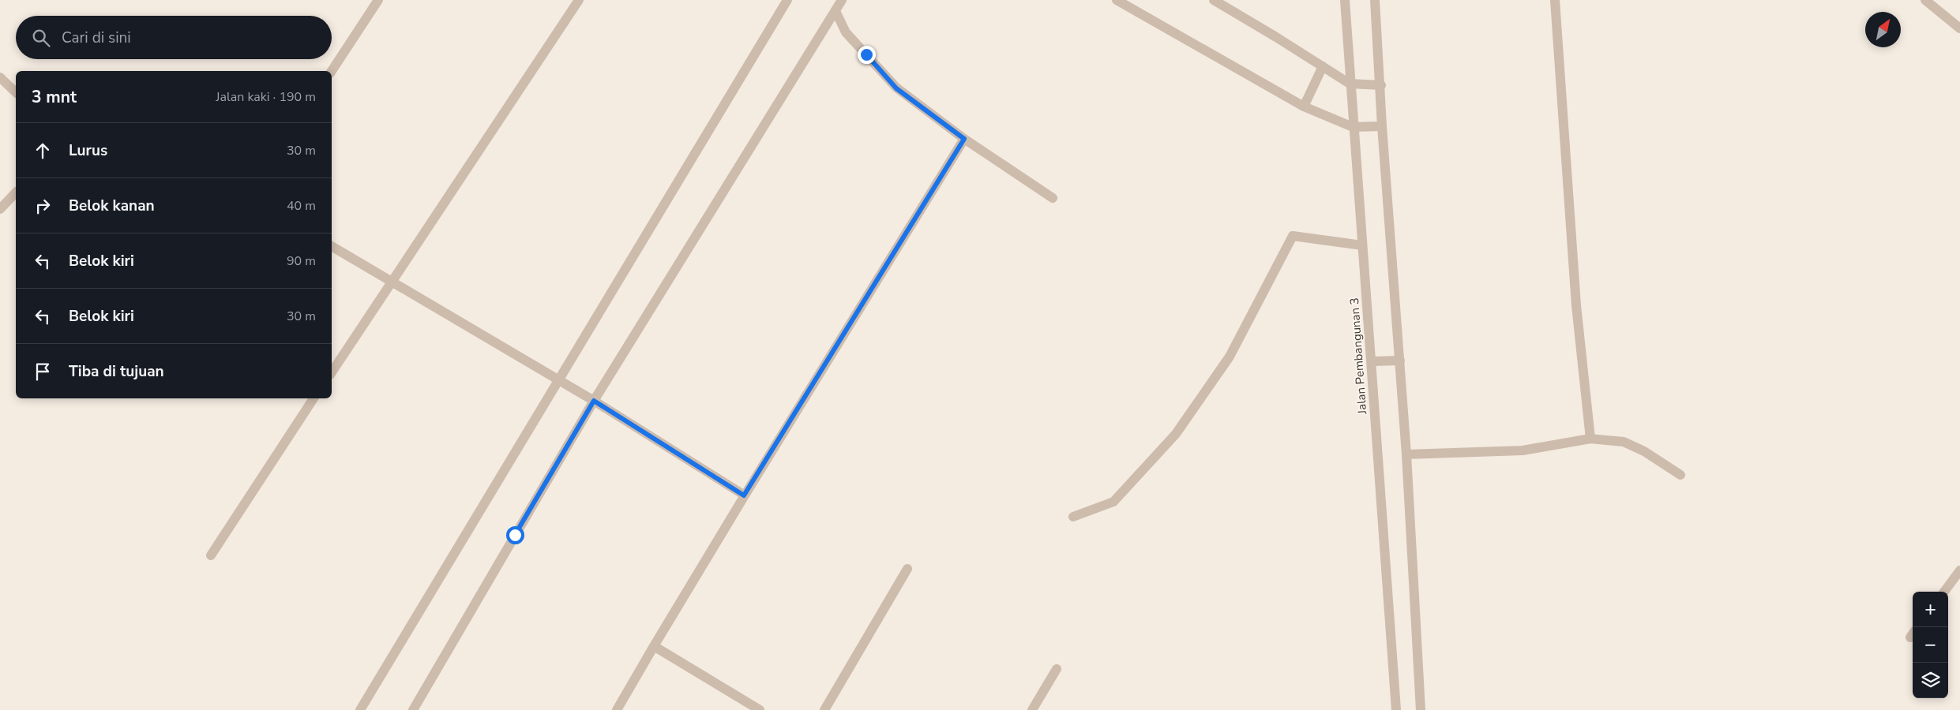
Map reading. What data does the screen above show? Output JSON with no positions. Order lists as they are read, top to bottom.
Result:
{
  "streets": {
    "street": ["Jalan Pembangunan 3"]
  },
  "north": "top right",
  "page": {
    "search": "Cari di sini",
    "heading": ["3 mnt", "Jalan kaki · 190 m"],
    "list": [
      ["Lurus", "30 m"],
      ["Belok kanan", "40 m"],
      ["Belok kiri", "90 m"],
      ["Belok kiri", "30 m"],
      "Tiba di tujuan"
    ],
    "map_buttons": ["+", "−"]
  }
}
